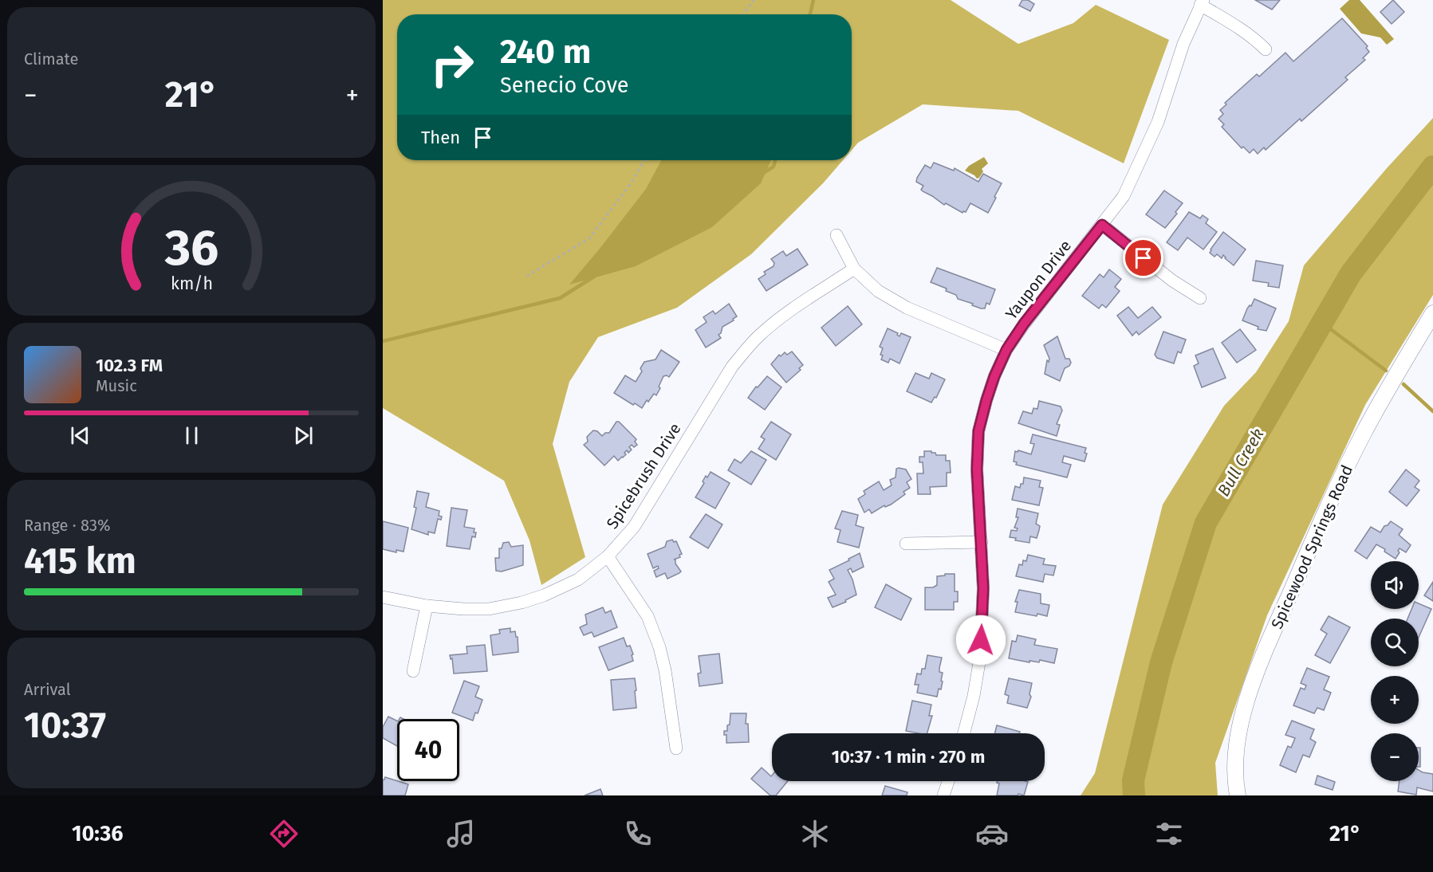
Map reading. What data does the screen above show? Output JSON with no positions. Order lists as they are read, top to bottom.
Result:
{
  "streets": {
    "main road": ["Spicewood Springs Road"],
    "street": ["Yaupon Drive", "Spicebrush Drive"]
  },
  "water": ["Bull Creek"],
  "page": {
    "tile": [
      "Climate",
      ["Range · 83%", "415 km"],
      ["Arrival", "10:37"]
    ],
    "turn": ["240 m", "Senecio Cove"],
    "heat": ["−", "21°", "+"],
    "then": "Then",
    "song": ["102.3 FM", "Music"],
    "map_buttons": ["+", "−"],
    "limit": "40",
    "trip": "10:37 · 1 min · 270 m",
    "tabs": ["10:36", "21°"],
    "gauge": ["36", "km/h"]
  }
}
